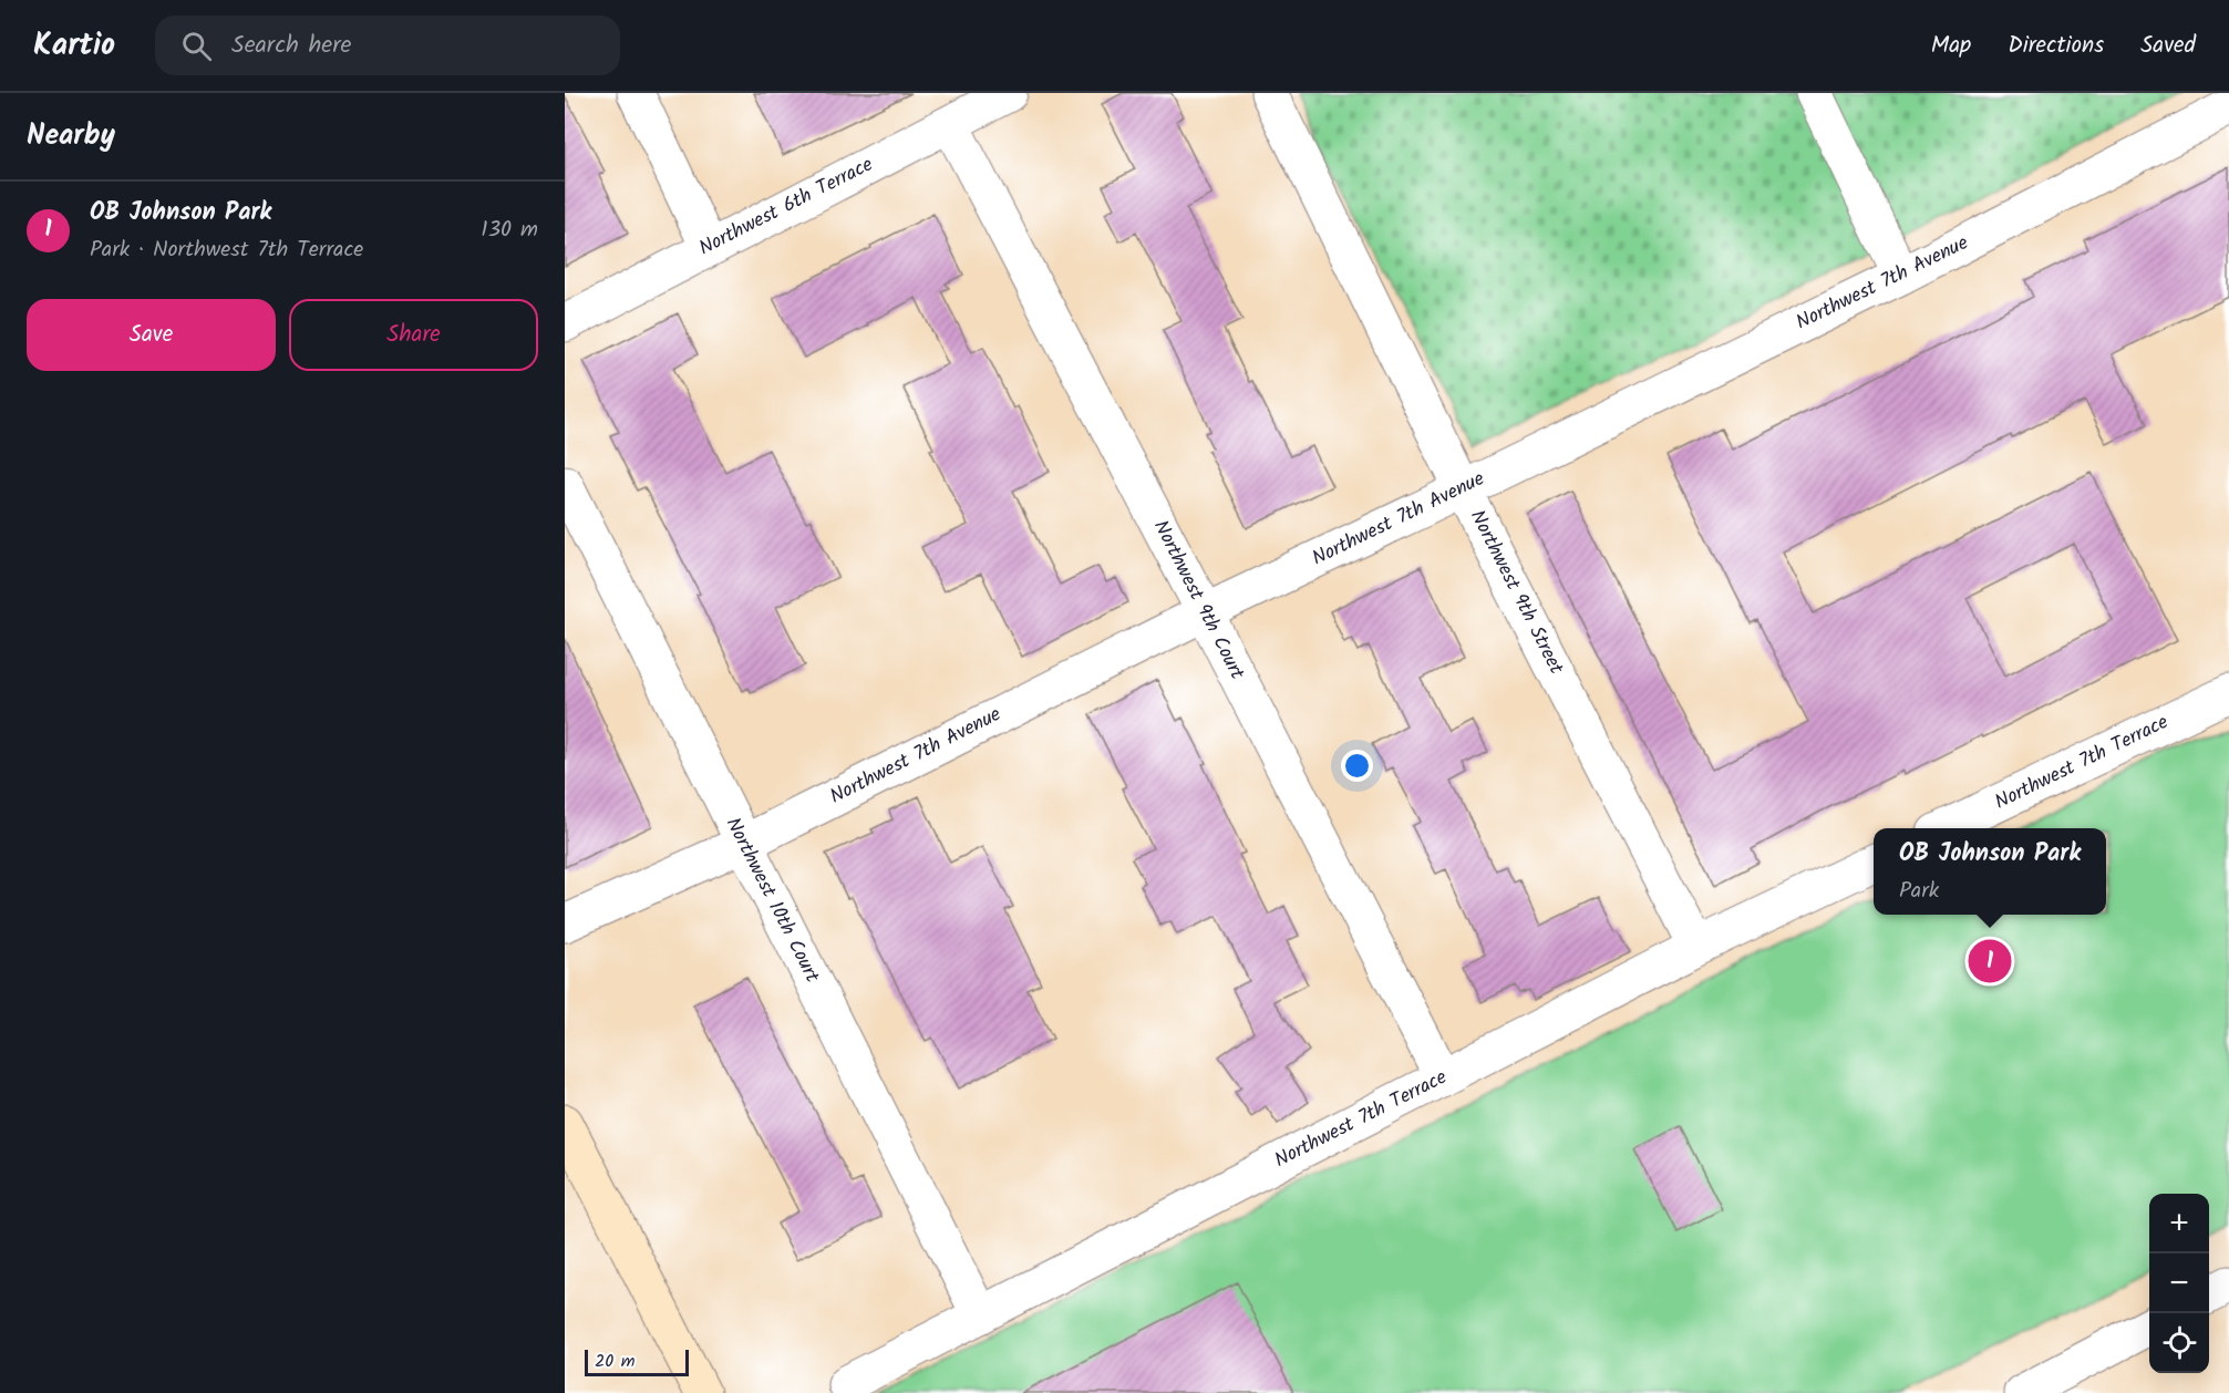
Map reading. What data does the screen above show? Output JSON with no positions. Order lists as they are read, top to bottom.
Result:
{
  "streets": {
    "street": [
      "Northwest 6th Terrace",
      "Northwest 7th Avenue",
      "Northwest 9th Street",
      "Northwest 9th Court",
      "Northwest 7th Terrace",
      "Northwest 10th Court"
    ]
  },
  "crossings": [
    ["Northwest 6th Terrace", "Northwest 9th Court"],
    ["Northwest 7th Avenue", "Northwest 9th Street"],
    ["Northwest 7th Avenue", "Northwest 9th Court"],
    ["Northwest 7th Avenue", "Northwest 10th Court"],
    ["Northwest 9th Street", "Northwest 7th Terrace"],
    ["Northwest 9th Court", "Northwest 7th Terrace"],
    ["Northwest 7th Terrace", "Northwest 10th Court"]
  ],
  "scale_bar": "20 m",
  "page": {
    "header": "Kartio",
    "search": "Search here",
    "nav": ["Map", "Directions", "Saved"],
    "heading": "Nearby",
    "list": [
      {
        "mark": "1",
        "name": "OB Johnson Park",
        "note": "Park · Northwest 7th Terrace",
        "value": "130 m"
      }
    ],
    "buttons": ["Save", "Share"],
    "popup": ["OB Johnson Park", "Park"],
    "pins": "1",
    "map_buttons": ["+", "−"],
    "scale": "20 m"
  }
}
